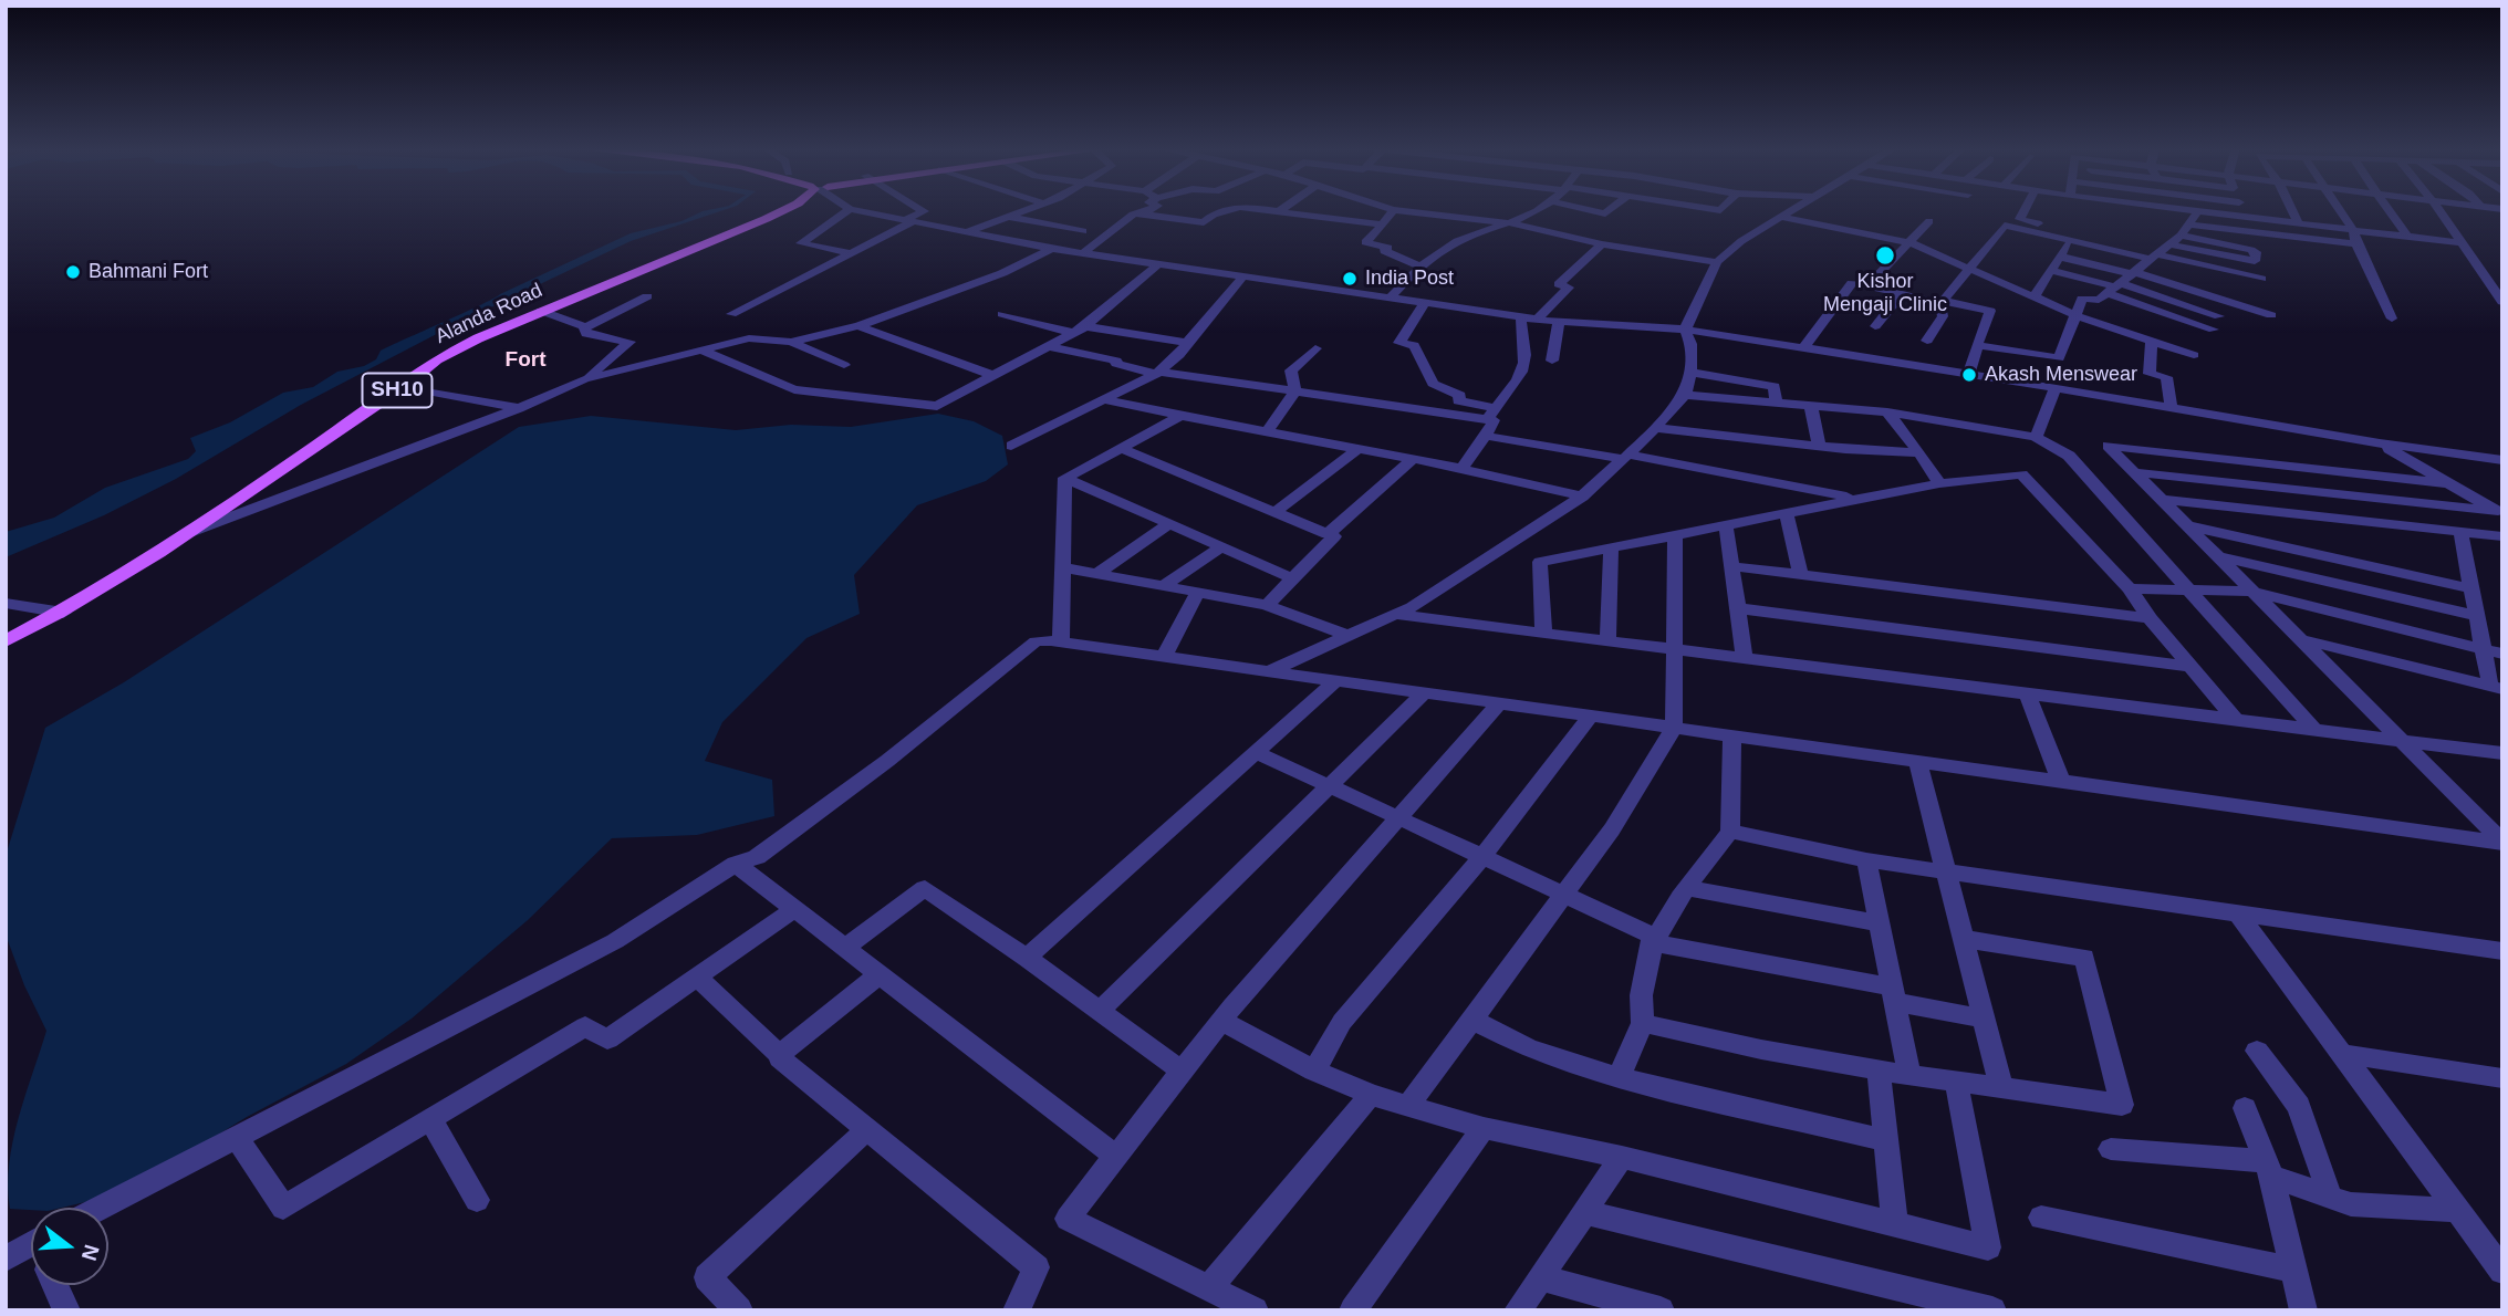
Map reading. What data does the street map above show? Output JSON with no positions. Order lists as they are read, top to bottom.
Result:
{
  "streets": {
    "main road": ["Alanda Road", "SH10"]
  },
  "districts": ["Fort"],
  "places": [
    "Kishor Mengaji Clinic",
    "Bahmani Fort",
    "India Post",
    "Akash Menswear"
  ],
  "north": "right"
}
